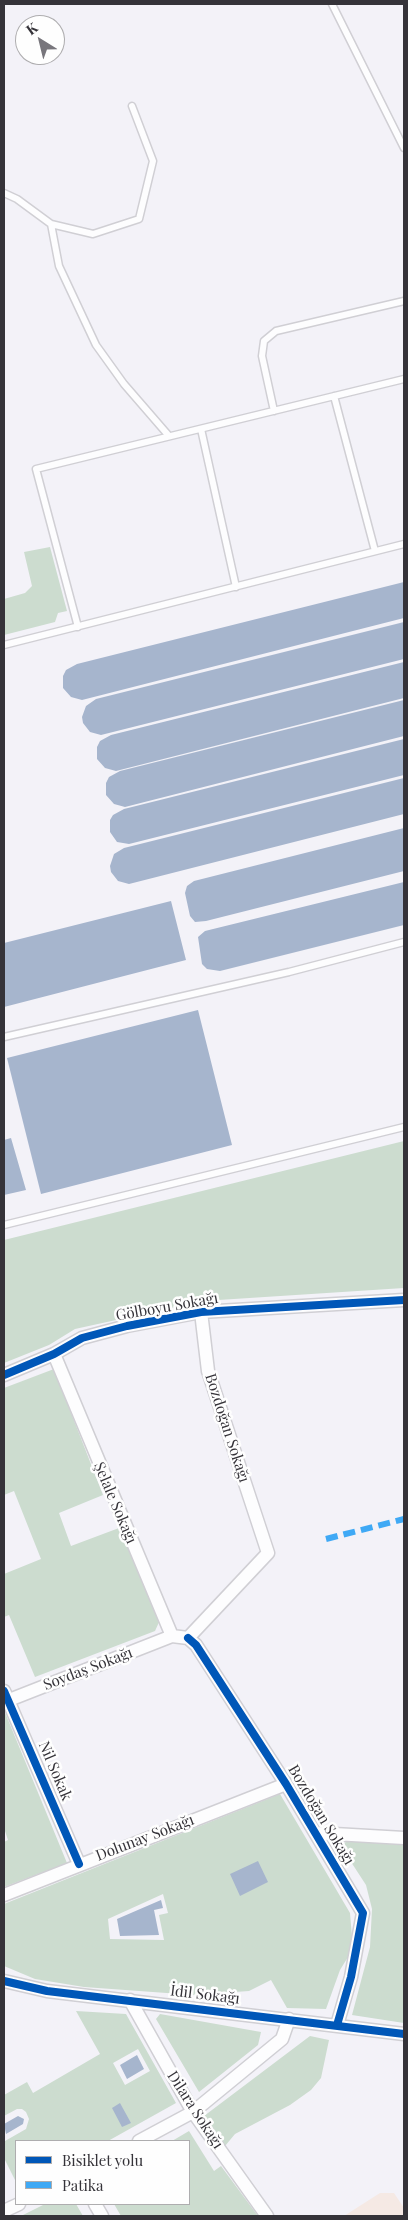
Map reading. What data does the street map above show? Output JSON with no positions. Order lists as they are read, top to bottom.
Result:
{
  "streets": {
    "street": [
      "Gölboyu Sokağı",
      "Bozdoğan Sokağı",
      "Şelale Sokağı",
      "Soydaş Sokağı",
      "Nil Sokak",
      "Dolunay Sokağı",
      "İdil Sokağı",
      "Dilara Sokağı"
    ]
  },
  "crossings": [
    ["Gölboyu Sokağı", "Bozdoğan Sokağı"],
    ["Gölboyu Sokağı", "Şelale Sokağı"],
    ["Bozdoğan Sokağı", "Dolunay Sokağı"],
    ["Bozdoğan Sokağı", "İdil Sokağı"],
    ["Şelale Sokağı", "Soydaş Sokağı"],
    ["Soydaş Sokağı", "Nil Sokak"],
    ["Nil Sokak", "Dolunay Sokağı"],
    ["İdil Sokağı", "Dilara Sokağı"]
  ],
  "legend": ["Bisiklet yolu", "Patika"],
  "north": "top left"
}
